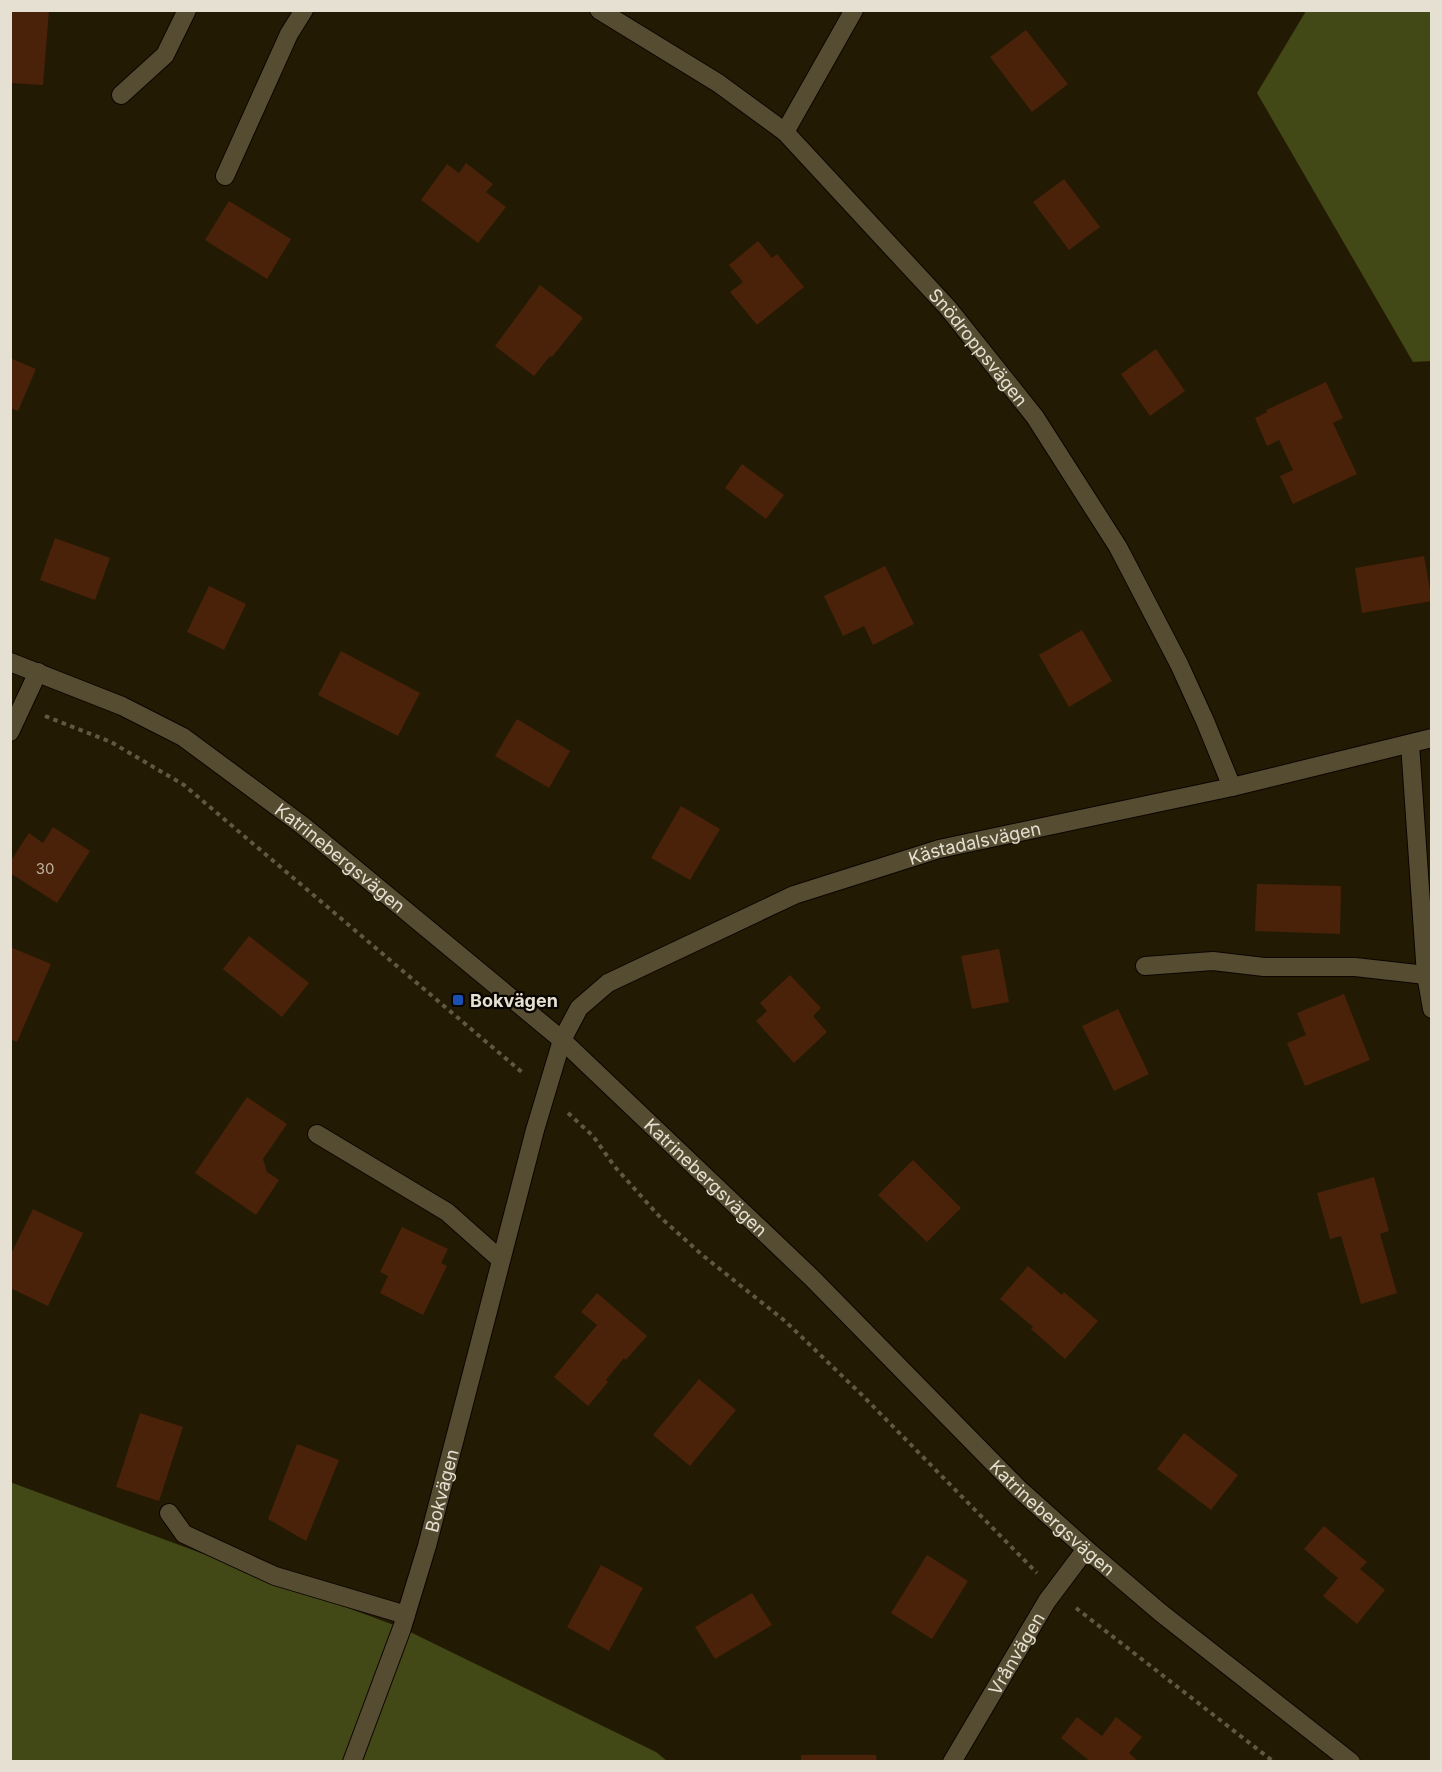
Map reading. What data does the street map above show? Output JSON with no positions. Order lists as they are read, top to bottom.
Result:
{
  "streets": {
    "street": [
      "Snödroppsvägen",
      "Kästadalsvägen",
      "Katrinebergsvägen",
      "Bokvägen",
      "Vrånvägen"
    ]
  },
  "crossings": [
    ["Snödroppsvägen", "Kästadalsvägen"],
    ["Kästadalsvägen", "Katrinebergsvägen"],
    ["Kästadalsvägen", "Bokvägen"],
    ["Katrinebergsvägen", "Bokvägen"],
    ["Katrinebergsvägen", "Vrånvägen"]
  ],
  "places": {
    "transit": ["Bokvägen"]
  },
  "house_numbers": ["30"]
}
